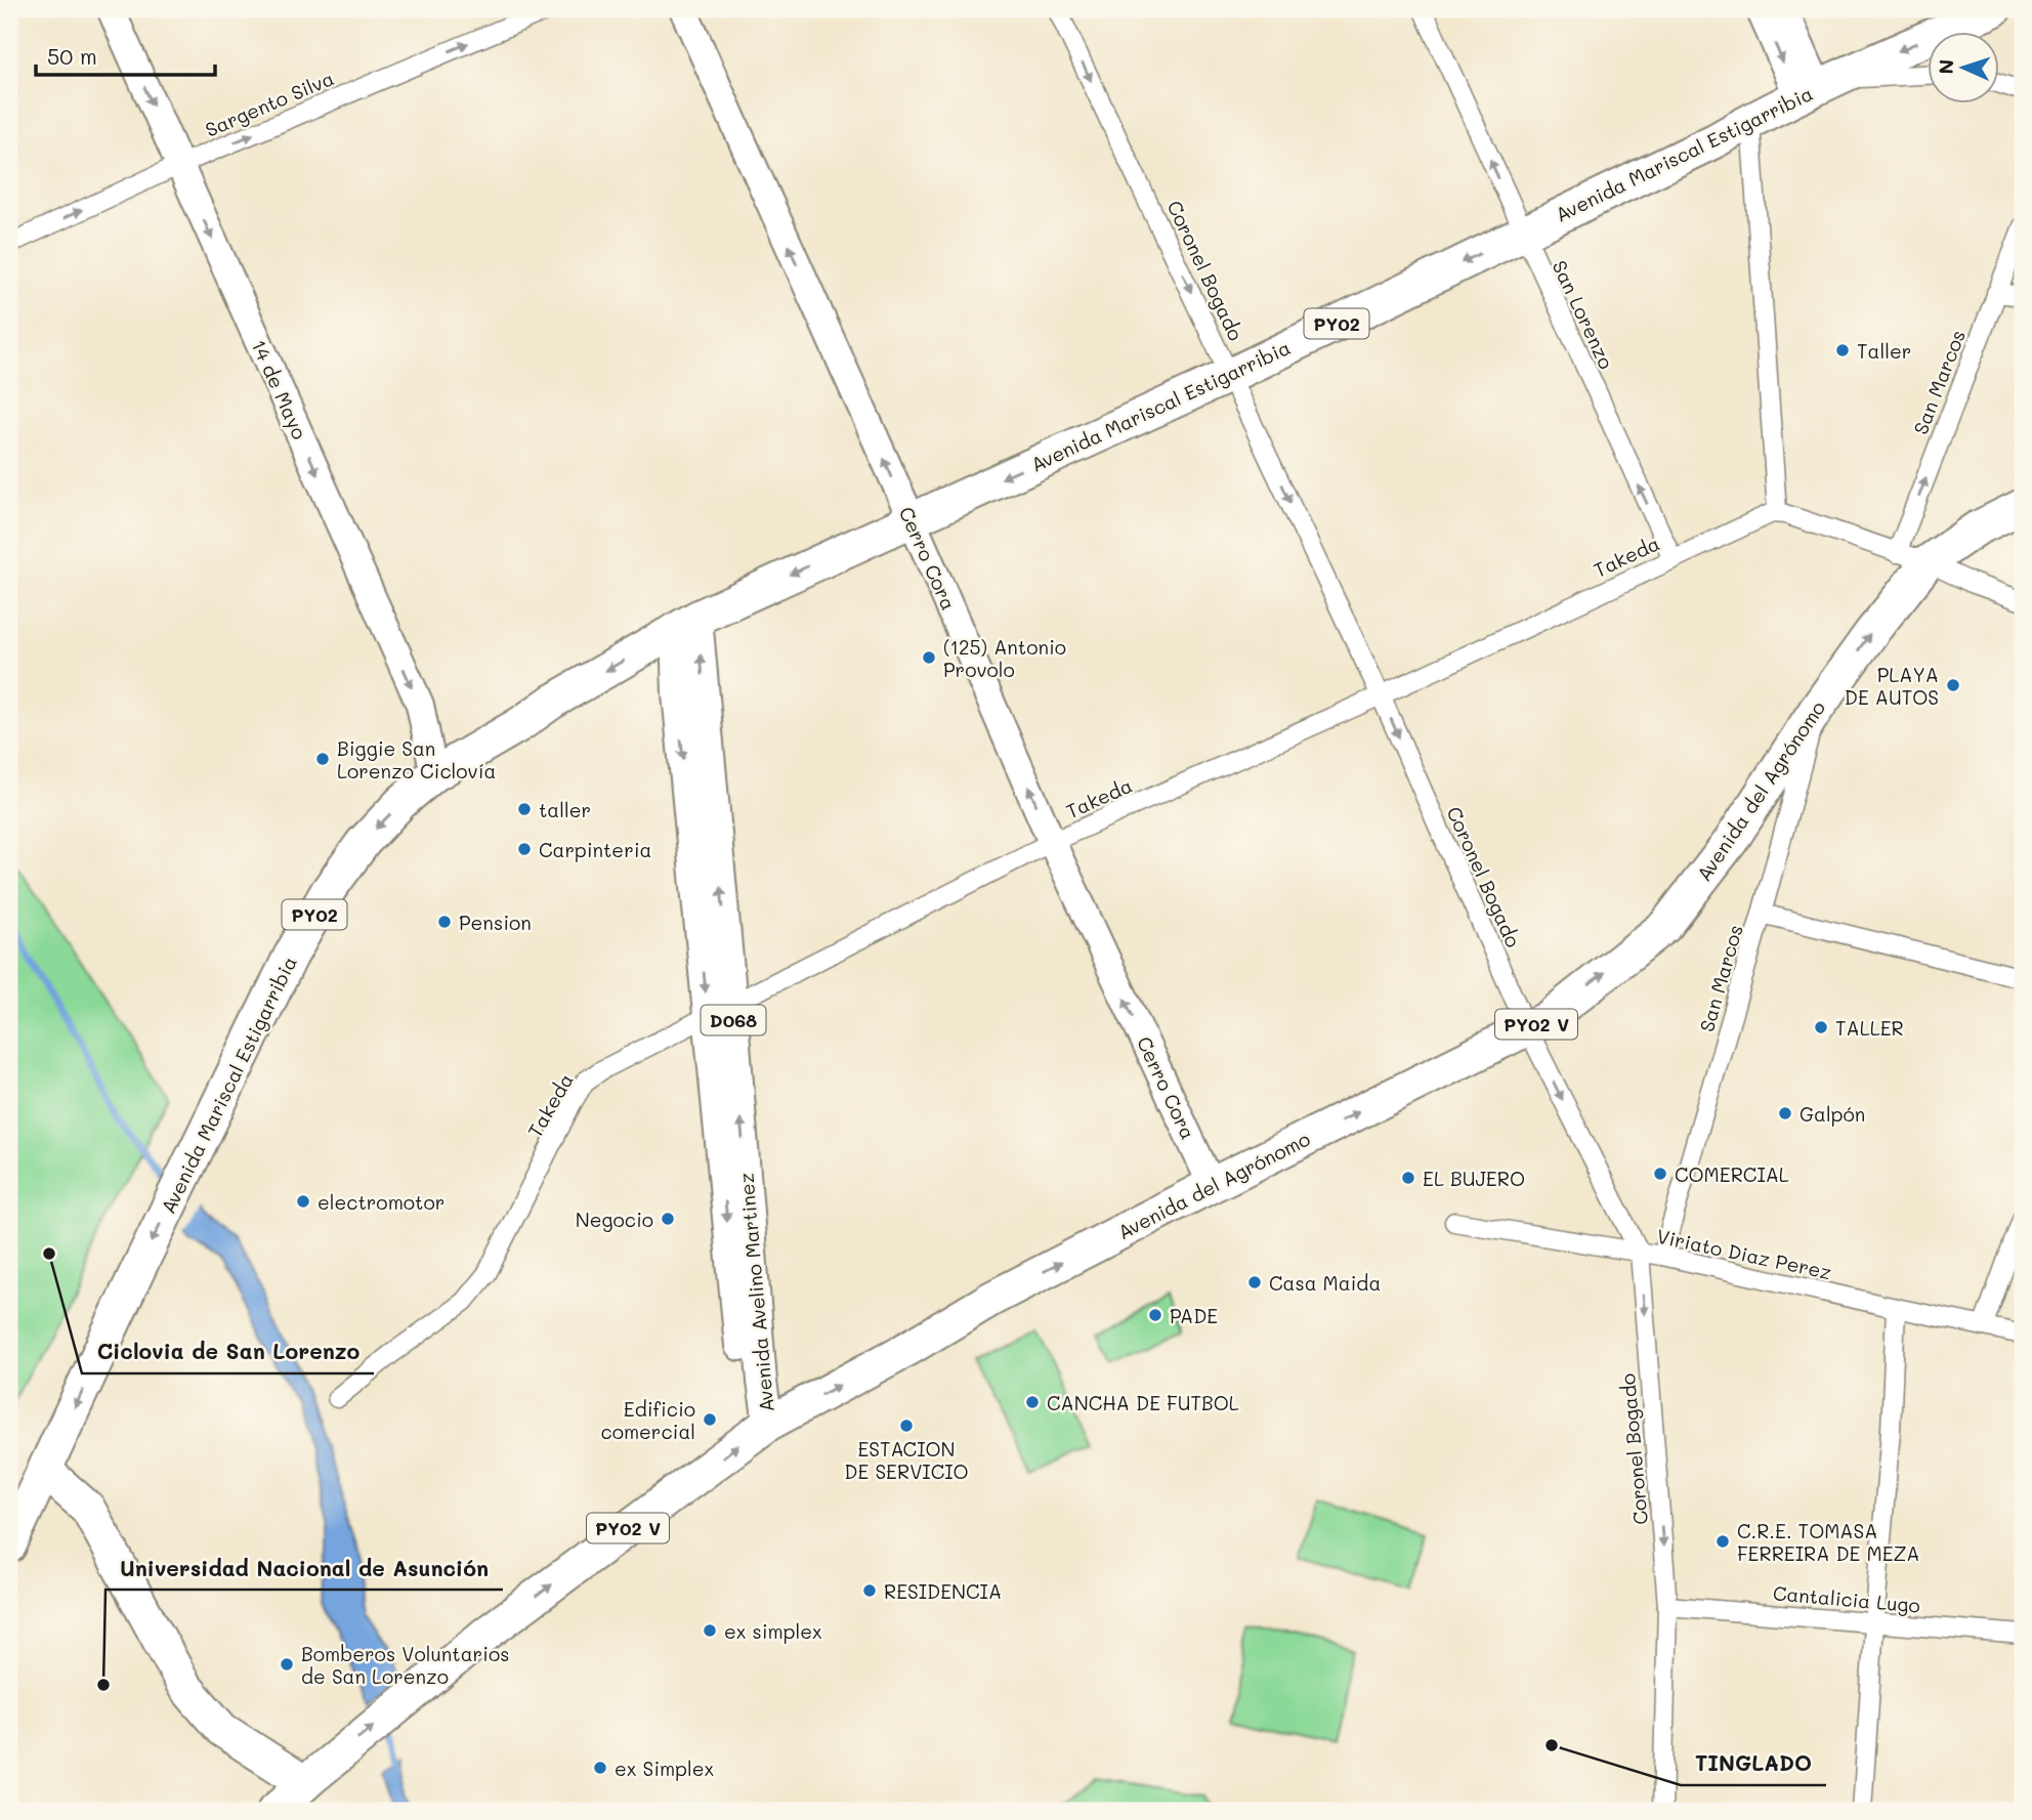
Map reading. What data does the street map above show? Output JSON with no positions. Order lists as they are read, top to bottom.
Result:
{
  "streets": {
    "highway": [
      "Avenida Mariscal Estigarribia",
      "PY02",
      "Avenida del Agrónomo",
      "PY02 V"
    ],
    "main road": ["D068", "Avenida Avelino Martinez"],
    "street": [
      "Sargento Silva",
      "Coronel Bogado",
      "San Lorenzo",
      "San Marcos",
      "14 de Mayo",
      "Takeda",
      "Cerro Cora",
      "Viriato Diaz Perez",
      "Cantalicia Lugo"
    ]
  },
  "crossings": [
    ["Sargento Silva", "14 de Mayo"],
    ["Avenida Mariscal Estigarribia", "Coronel Bogado"],
    ["Avenida Mariscal Estigarribia", "San Lorenzo"],
    ["Avenida Mariscal Estigarribia", "PY02"],
    ["Avenida Mariscal Estigarribia", "14 de Mayo"],
    ["Avenida Mariscal Estigarribia", "Cerro Cora"],
    ["Avenida Mariscal Estigarribia", "Avenida Avelino Martinez"],
    ["Coronel Bogado", "Takeda"],
    ["Coronel Bogado", "Avenida del Agrónomo"],
    ["Coronel Bogado", "Viriato Diaz Perez"],
    ["Coronel Bogado", "Cantalicia Lugo"],
    ["San Lorenzo", "Takeda"],
    ["PY02", "14 de Mayo"],
    ["PY02", "Avenida Avelino Martinez"],
    ["San Marcos", "Avenida del Agrónomo"],
    ["San Marcos", "Viriato Diaz Perez"],
    ["Takeda", "Cerro Cora"],
    ["Takeda", "Avenida Avelino Martinez"],
    ["Cerro Cora", "Avenida del Agrónomo"],
    ["Avenida del Agrónomo", "Avenida Avelino Martinez"]
  ],
  "one_way": [
    "Sargento Silva",
    "Avenida Mariscal Estigarribia",
    "Coronel Bogado",
    "San Lorenzo",
    "14 de Mayo",
    "Cerro Cora",
    "Avenida del Agrónomo"
  ],
  "places": [
    "Taller",
    "(125) Antonio Provolo",
    "PLAYA DE AUTOS",
    "Biggie San Lorenzo Ciclovía",
    "taller",
    "Carpinteria",
    "Pension",
    "TALLER",
    "Galpón",
    "COMERCIAL",
    "EL BUJERO",
    "electromotor",
    "Negocio",
    "Ciclovia de San Lorenzo",
    "Casa Maida",
    "PADE",
    "CANCHA DE FUTBOL",
    "Edificio comercial",
    "ESTACION DE SERVICIO",
    "C.R.E. TOMASA FERREIRA DE MEZA",
    "RESIDENCIA",
    "ex simplex",
    "Bomberos Voluntarios de San Lorenzo",
    "Universidad Nacional de Asunción",
    "TINGLADO",
    "ex Simplex"
  ],
  "scale_bar": "50 m",
  "north": "left"
}
